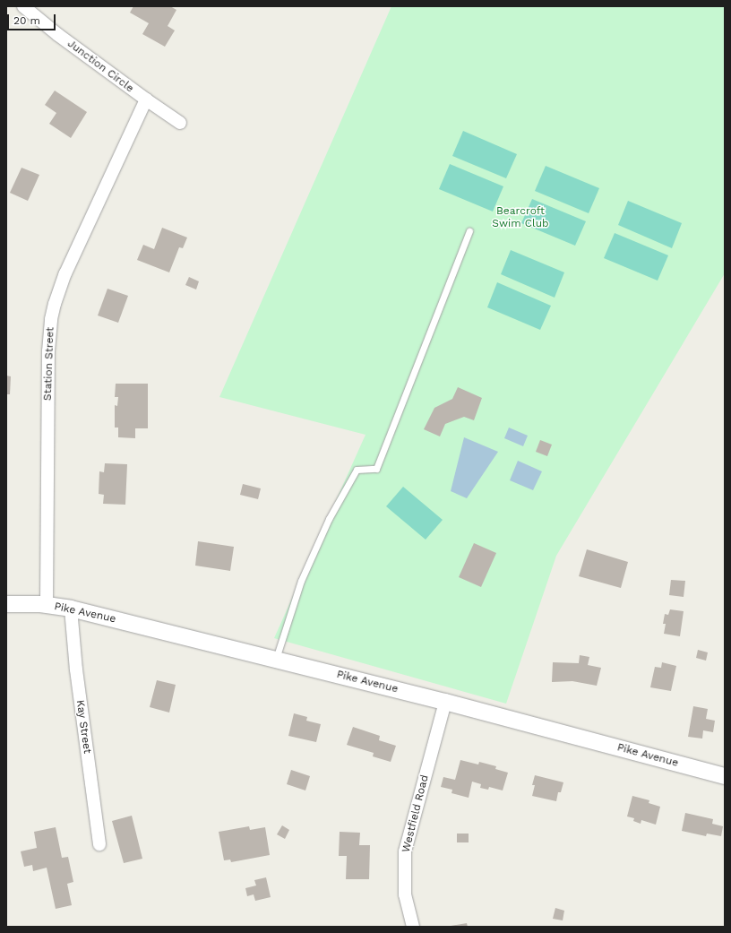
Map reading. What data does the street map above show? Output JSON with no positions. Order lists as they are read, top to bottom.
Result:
{
  "streets": {
    "street": [
      "Junction Circle",
      "Station Street",
      "Pike Avenue",
      "Kay Street",
      "Westfield Road"
    ]
  },
  "crossings": [
    ["Junction Circle", "Station Street"],
    ["Station Street", "Pike Avenue"],
    ["Pike Avenue", "Kay Street"],
    ["Pike Avenue", "Westfield Road"]
  ],
  "parks": ["Bearcroft Swim Club"],
  "scale_bar": "20 m"
}
